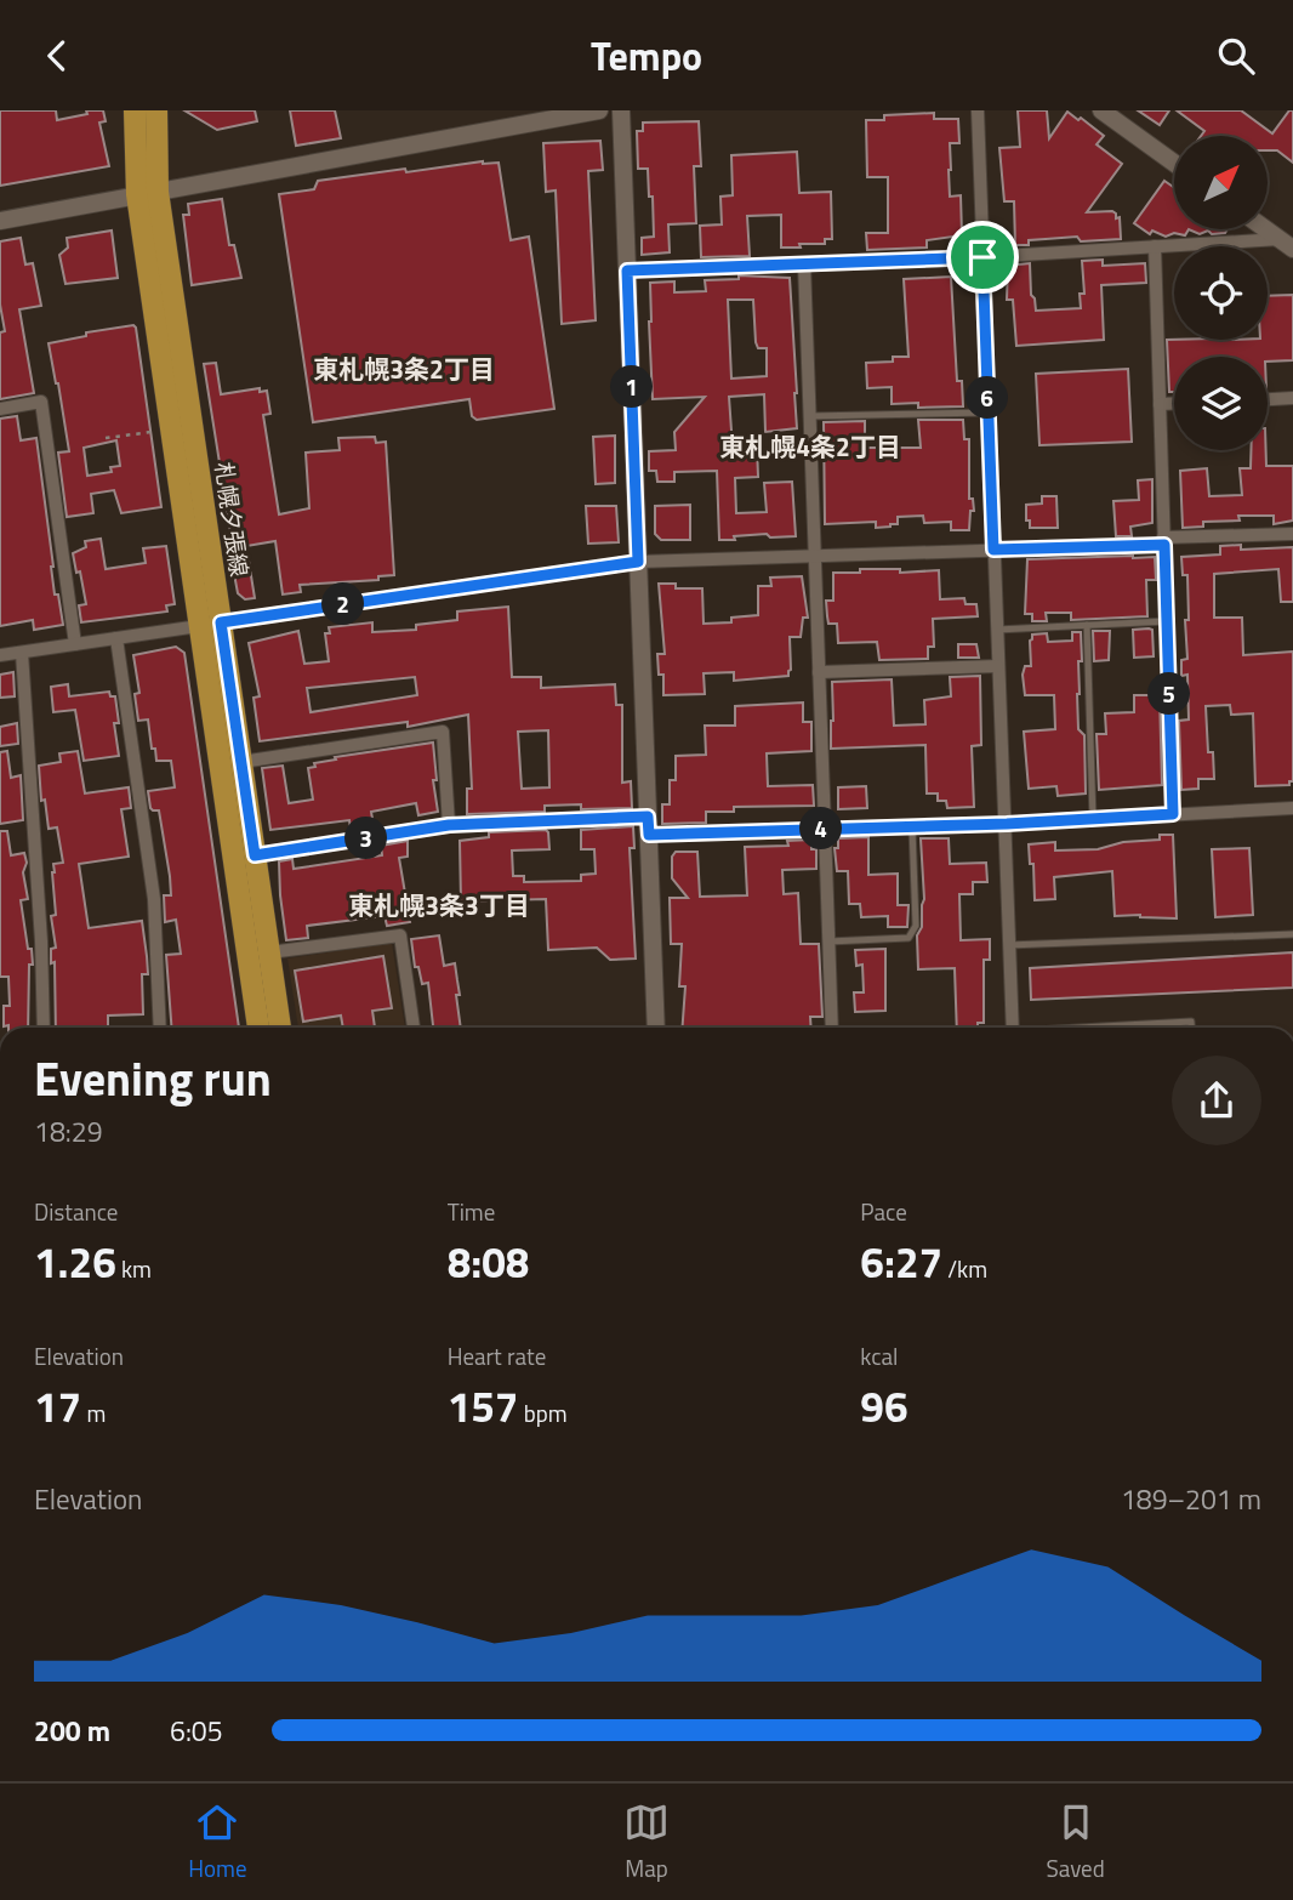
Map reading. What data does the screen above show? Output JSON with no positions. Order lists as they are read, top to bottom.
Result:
{
  "streets": {
    "main road": ["札幌夕張線"]
  },
  "districts": ["東札幌3条2丁目", "東札幌4条2丁目", "東札幌3条3丁目"],
  "north": "top right",
  "page": {
    "header": "Tempo",
    "pins": [
      "1",
      "6",
      "2",
      "5",
      "4",
      "3"
    ],
    "heading": ["Evening run", "18:29"],
    "stats": [
      ["Distance", "1.26 km"],
      ["Time", "8:08"],
      ["Pace", "6:27 /km"],
      ["Elevation", "17 m"],
      ["Heart rate", "157 bpm"],
      ["kcal", "96"]
    ],
    "chart": ["Elevation", "189–201 m"],
    "list": [
      {
        "name": "200 m",
        "note": "6:05"
      }
    ],
    "tabs": ["Home", "Map", "Saved"]
  }
}
